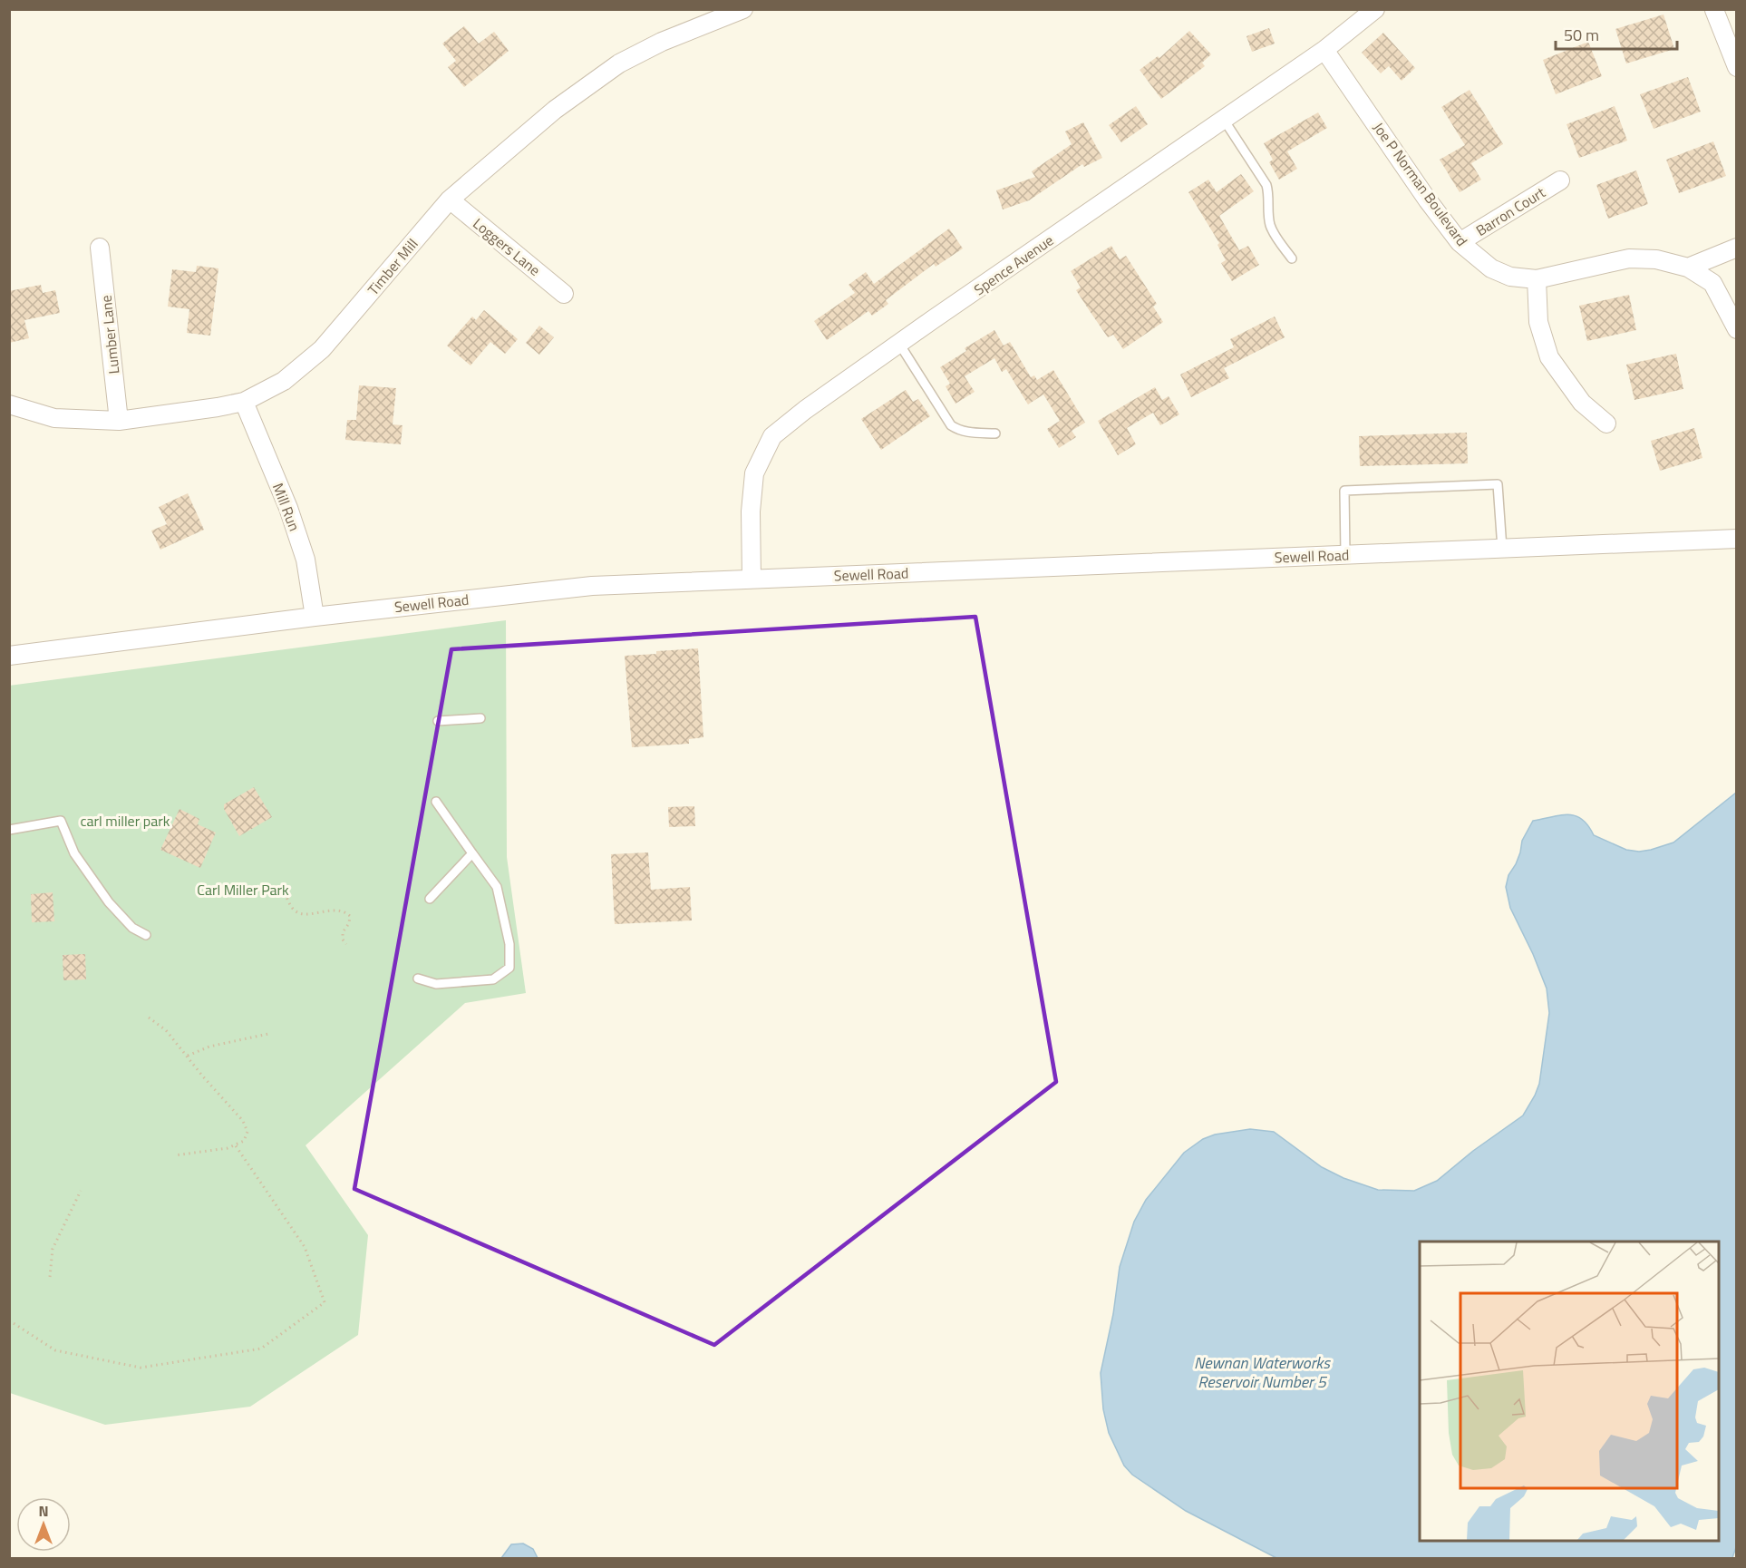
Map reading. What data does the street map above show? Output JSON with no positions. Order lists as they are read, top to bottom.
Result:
{
  "streets": {
    "street": [
      "Joe P Norman Boulevard",
      "Barron Court",
      "Loggers Lane",
      "Spence Avenue",
      "Timber Mill",
      "Lumber Lane",
      "Mill Run",
      "Sewell Road"
    ]
  },
  "crossings": [
    ["Joe P Norman Boulevard", "Barron Court"],
    ["Joe P Norman Boulevard", "Spence Avenue"],
    ["Loggers Lane", "Timber Mill"],
    ["Spence Avenue", "Sewell Road"],
    ["Timber Mill", "Lumber Lane"],
    ["Timber Mill", "Mill Run"],
    ["Mill Run", "Sewell Road"]
  ],
  "water": ["Newnan Waterworks Reservoir Number 5"],
  "parks": ["carl miller park", "Carl Miller Park"],
  "scale_bar": "50 m",
  "north": "top"
}
